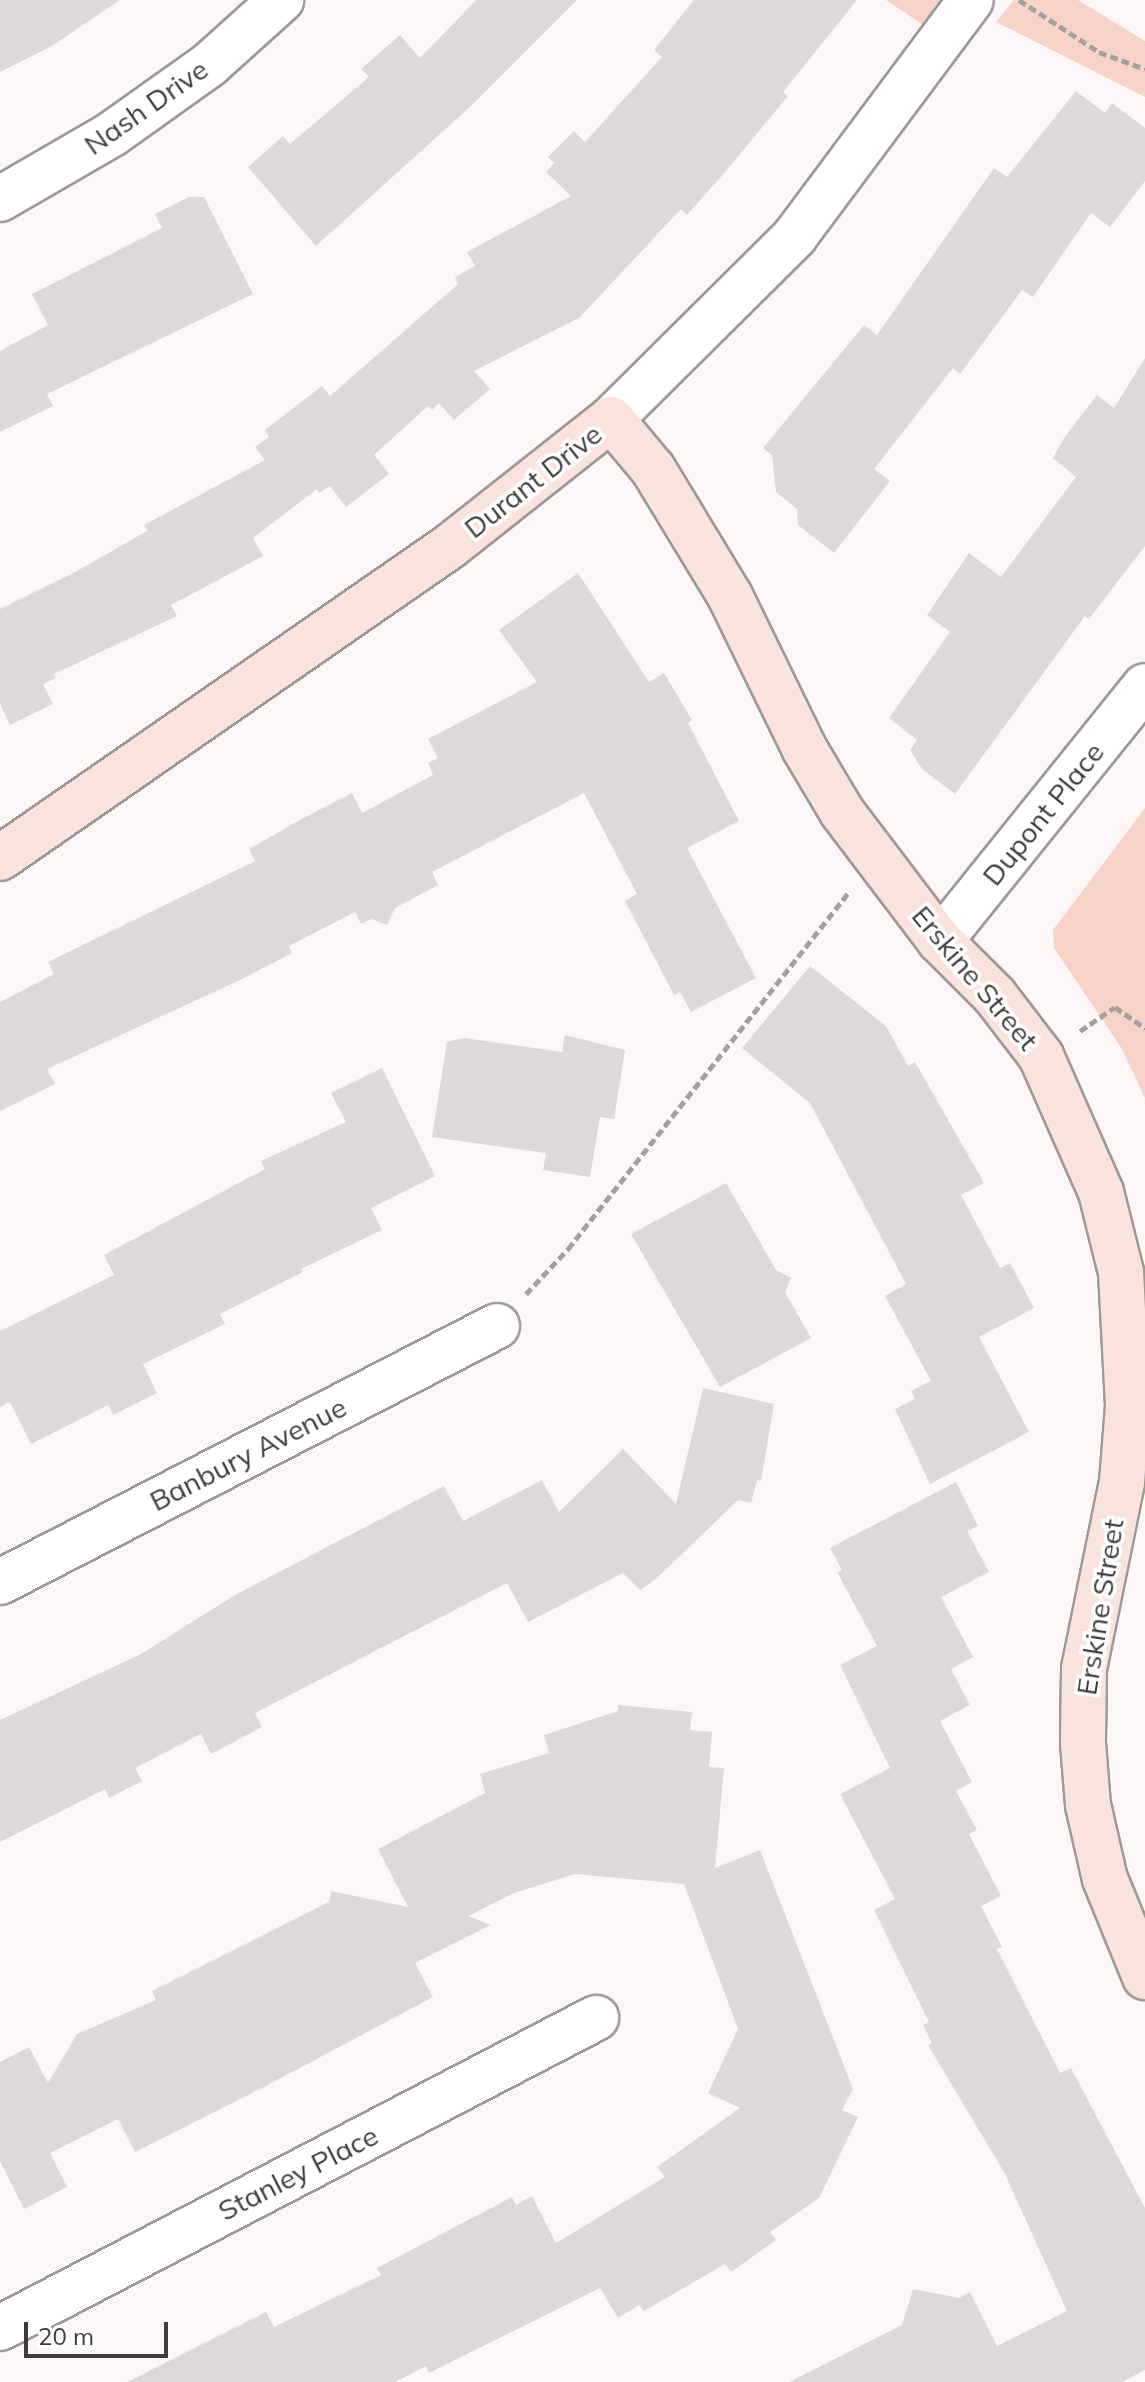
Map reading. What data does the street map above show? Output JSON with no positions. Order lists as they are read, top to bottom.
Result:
{
  "streets": {
    "street": [
      "Nash Drive",
      "Durant Drive",
      "Dupont Place",
      "Erskine Street",
      "Banbury Avenue",
      "Stanley Place"
    ]
  },
  "crossings": [
    ["Durant Drive", "Erskine Street"],
    ["Dupont Place", "Erskine Street"]
  ],
  "scale_bar": "20 m"
}
